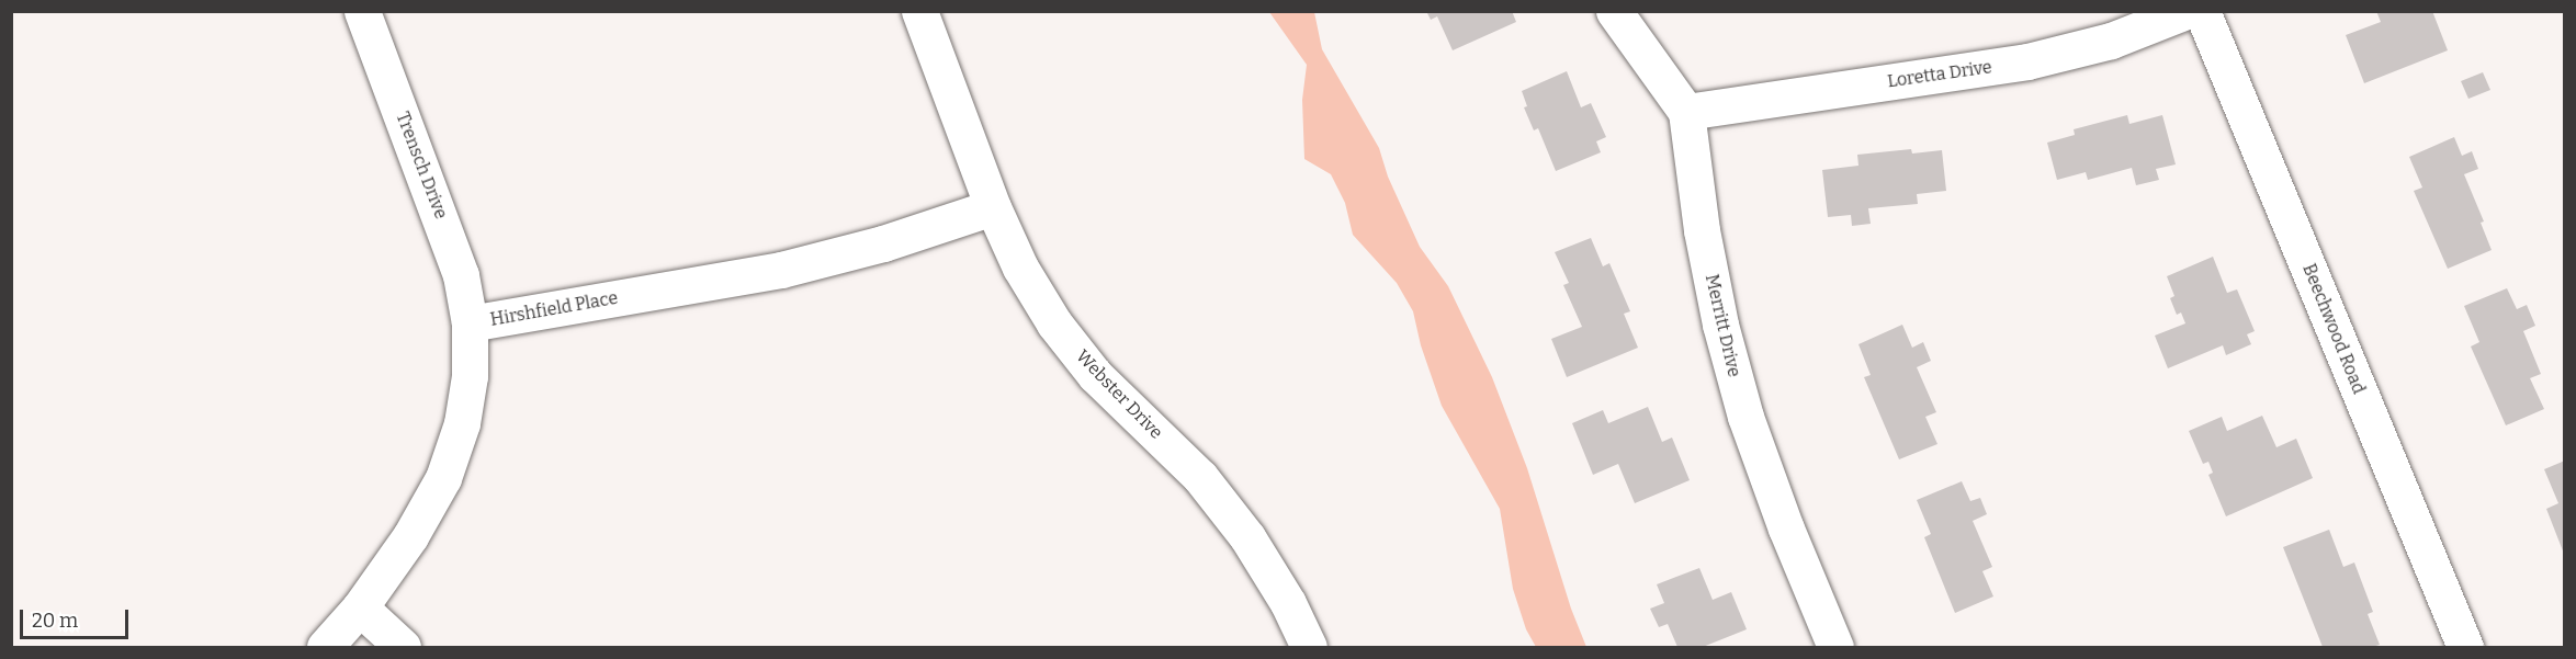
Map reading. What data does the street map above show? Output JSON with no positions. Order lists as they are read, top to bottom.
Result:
{
  "streets": {
    "street": [
      "Loretta Drive",
      "Trensch Drive",
      "Hirshfield Place",
      "Merritt Drive",
      "Beechwood Road",
      "Webster Drive"
    ]
  },
  "crossings": [
    ["Loretta Drive", "Merritt Drive"],
    ["Trensch Drive", "Hirshfield Place"],
    ["Hirshfield Place", "Webster Drive"]
  ],
  "scale_bar": "20 m"
}
